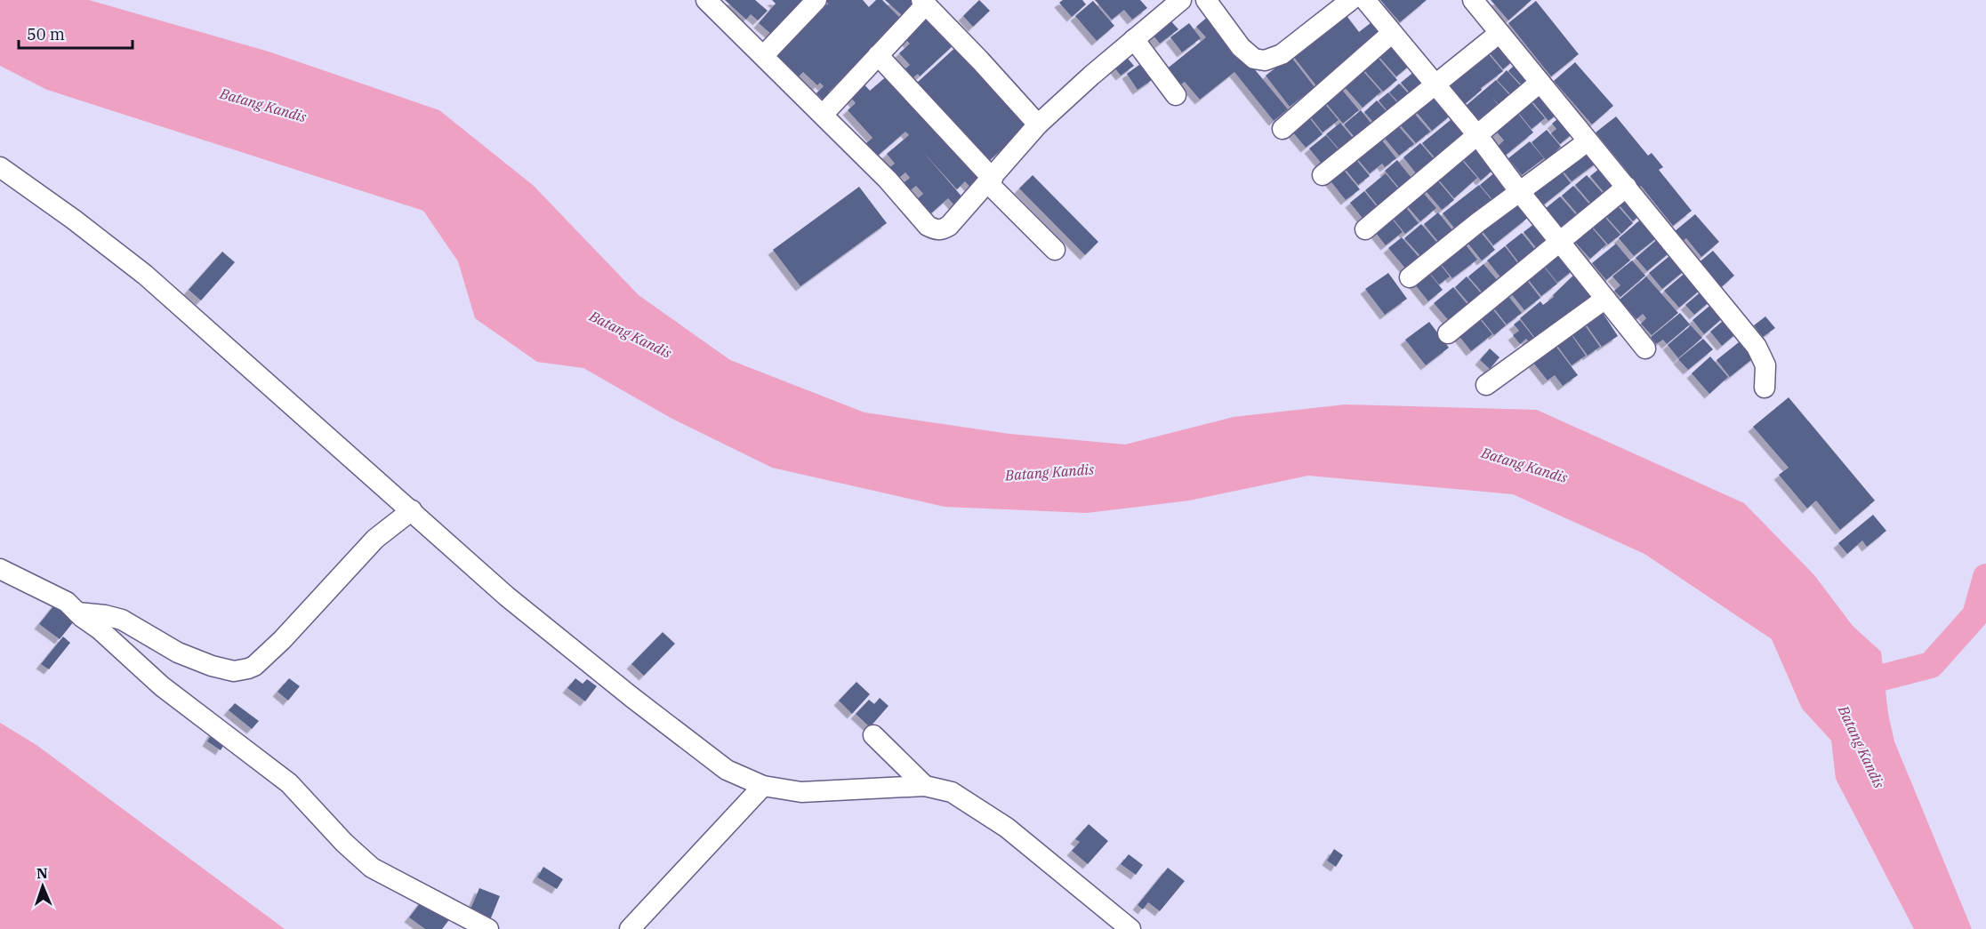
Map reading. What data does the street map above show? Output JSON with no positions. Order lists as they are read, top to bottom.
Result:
{
  "water": ["Batang Kandis"],
  "scale_bar": "50 m",
  "north": "top"
}
